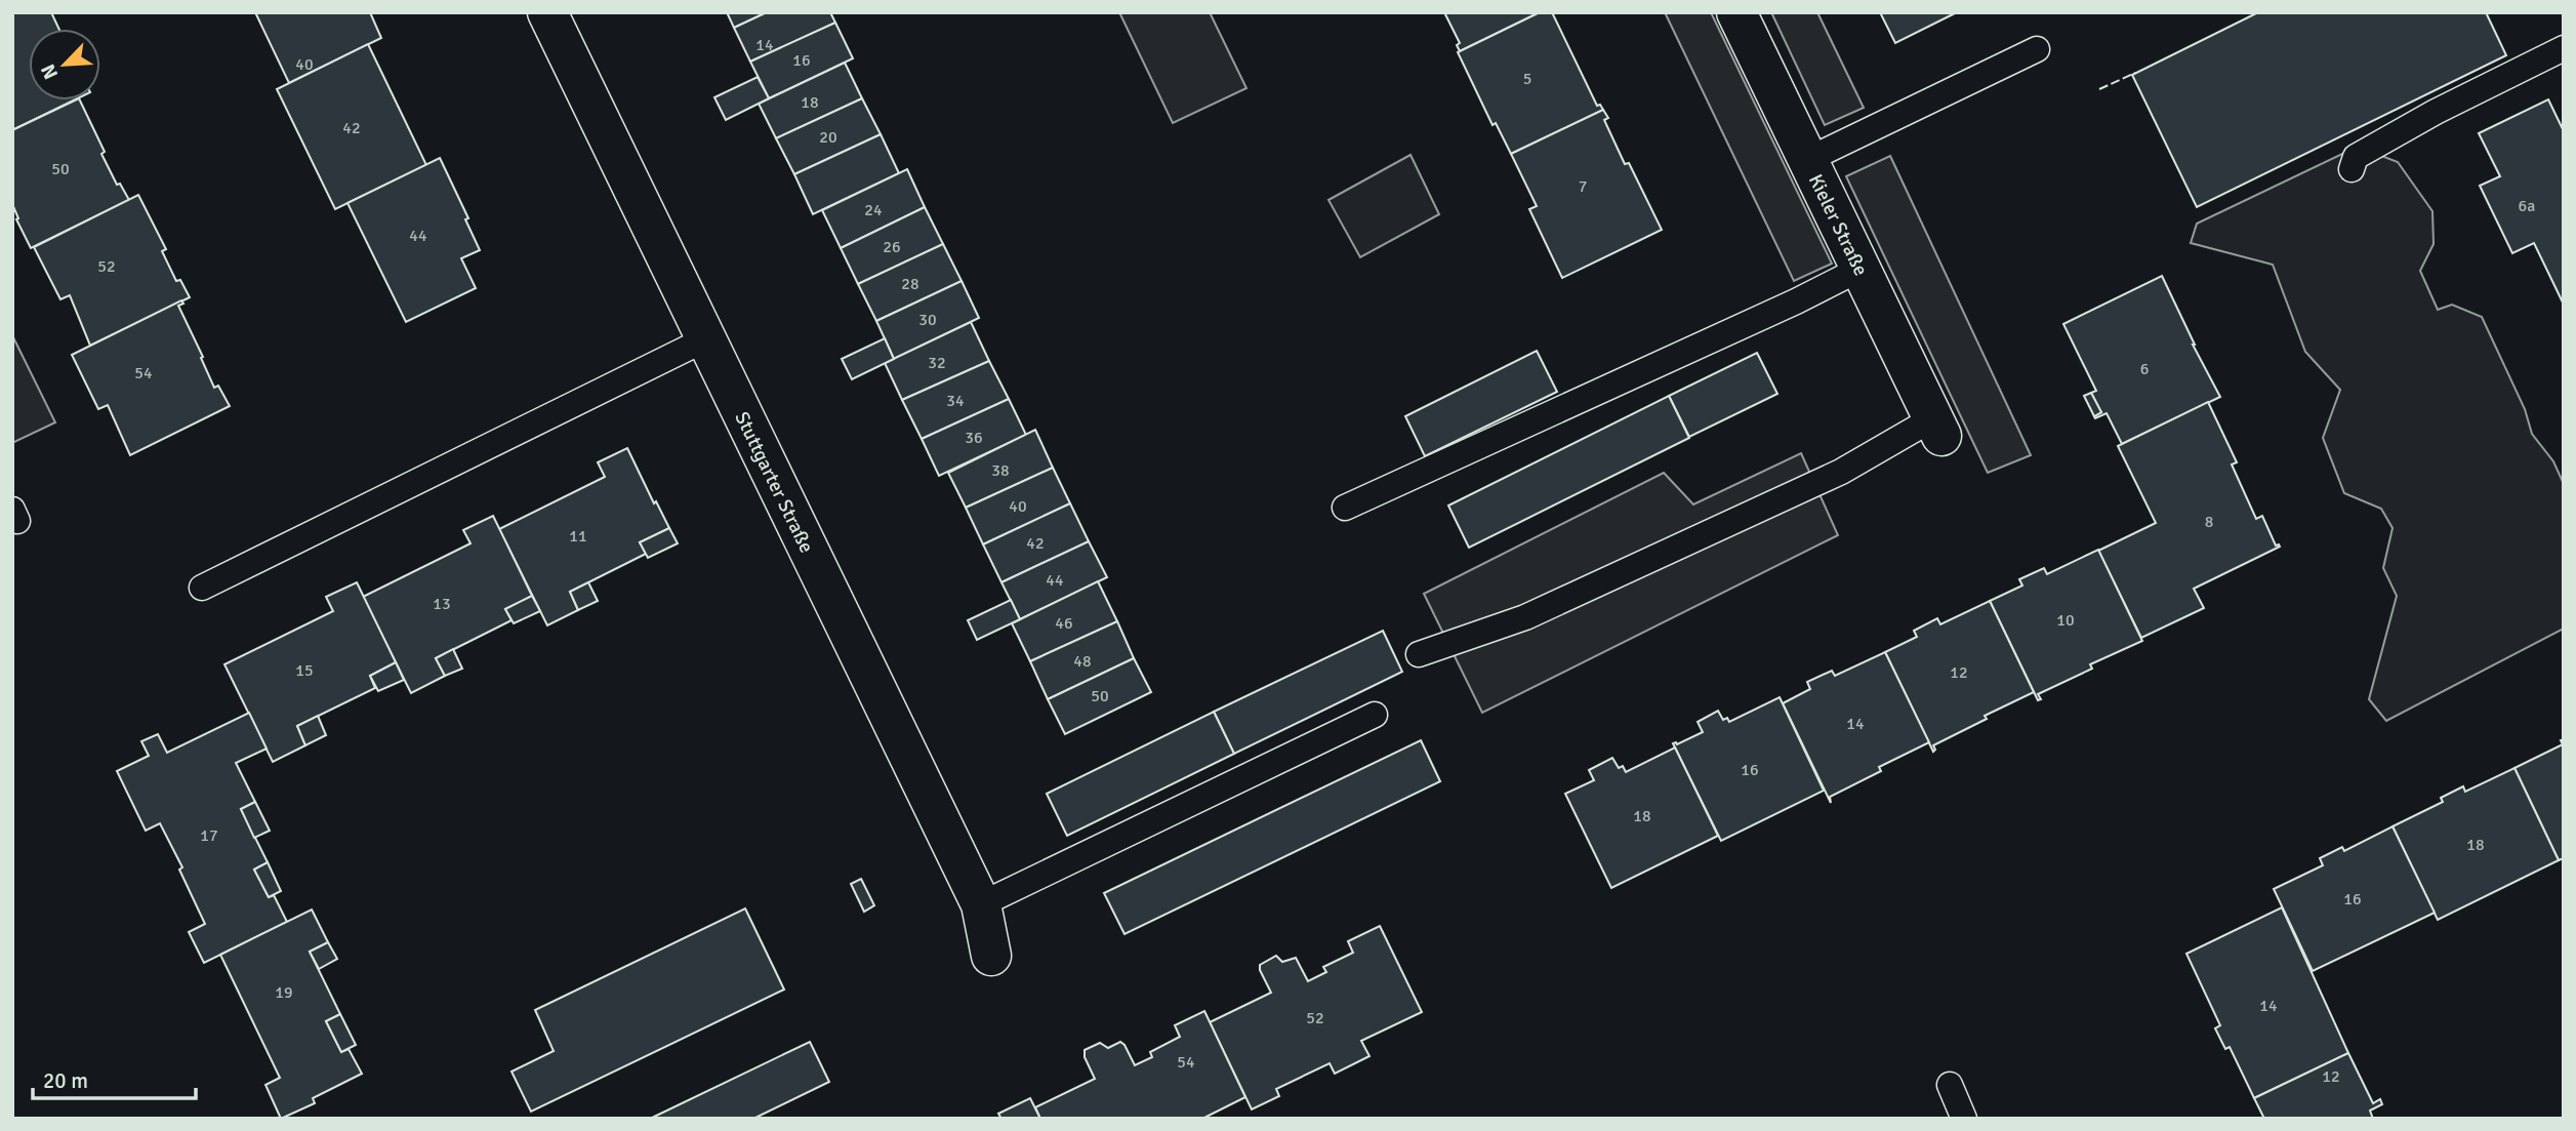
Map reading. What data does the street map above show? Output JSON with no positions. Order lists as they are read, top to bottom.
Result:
{
  "streets": {
    "street": ["Kieler Straße", "Stuttgarter Straße"]
  },
  "house_numbers": [
    "14",
    "16",
    "40",
    "5",
    "18",
    "42",
    "20",
    "50",
    "7",
    "6a",
    "24",
    "44",
    "26",
    "52",
    "28",
    "30",
    "32",
    "6",
    "54",
    "34",
    "36",
    "38",
    "40",
    "8",
    "11",
    "42",
    "44",
    "13",
    "10",
    "46",
    "48",
    "15",
    "12",
    "50",
    "14",
    "16",
    "18",
    "17",
    "18",
    "16",
    "19",
    "14",
    "52",
    "54",
    "12"
  ],
  "scale_bar": "20 m",
  "north": "bottom left"
}
